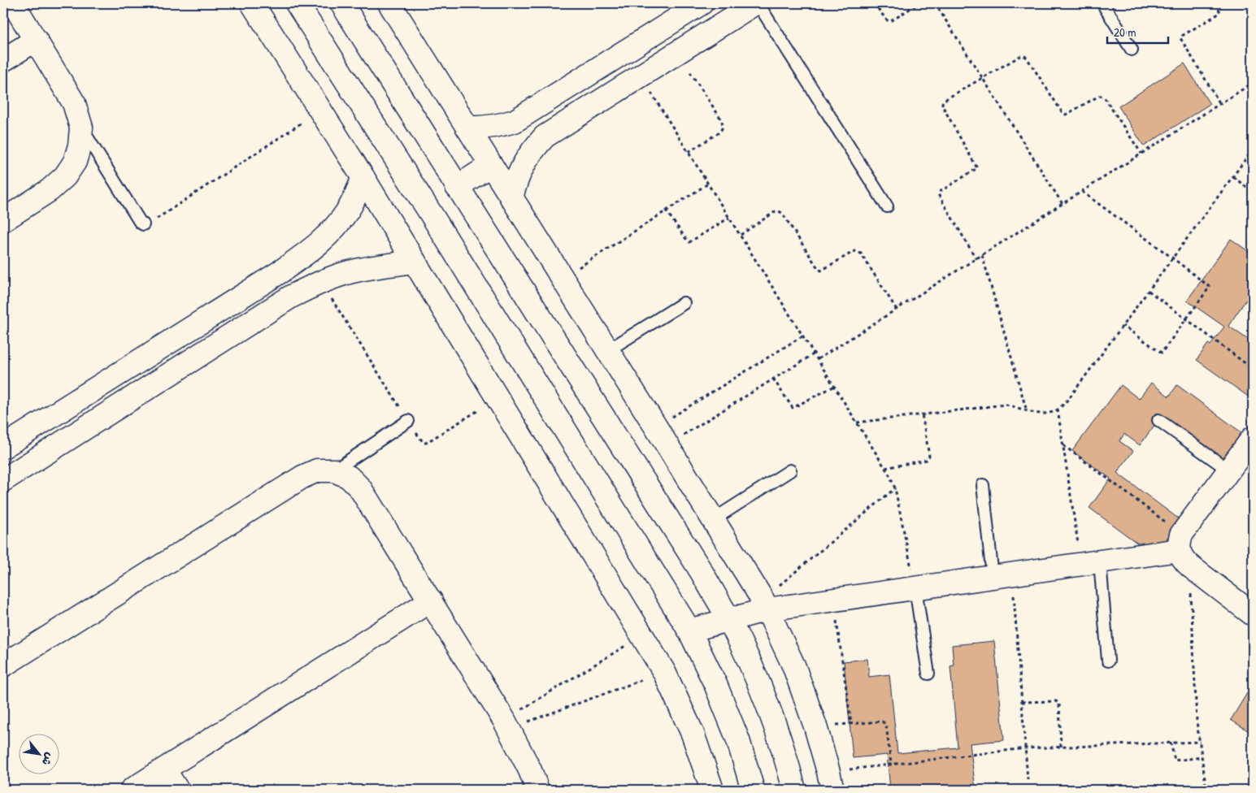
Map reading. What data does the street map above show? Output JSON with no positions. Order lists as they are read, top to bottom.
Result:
{
  "scale_bar": "20 m",
  "north": "bottom right"
}
